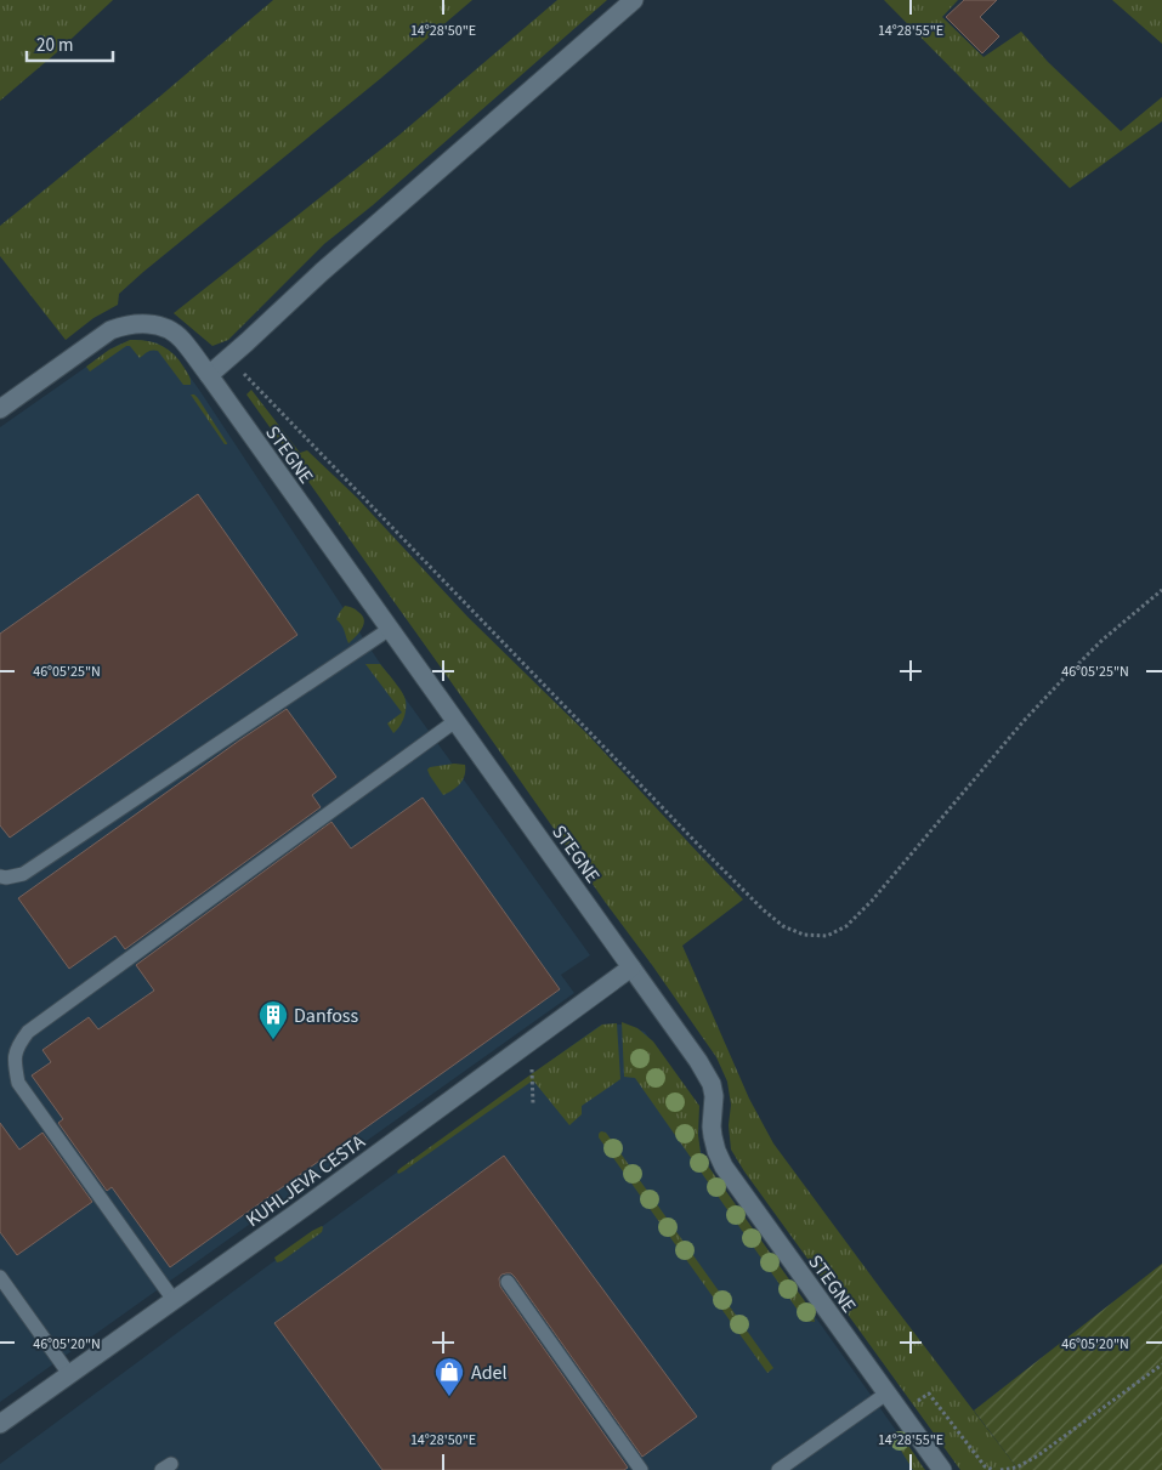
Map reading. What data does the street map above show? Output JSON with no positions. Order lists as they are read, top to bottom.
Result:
{
  "streets": {
    "street": ["STEGNE", "KUHLJEVA CESTA"]
  },
  "crossings": [
    ["STEGNE", "KUHLJEVA CESTA"]
  ],
  "places": {
    "building": ["Danfoss"],
    "shop": ["Adel"]
  },
  "scale_bar": "20 m",
  "coordinates": [
    "14°28'50\"E",
    "14°28'55\"E",
    "46°05'25\"N",
    "46°05'20\"N"
  ]
}
